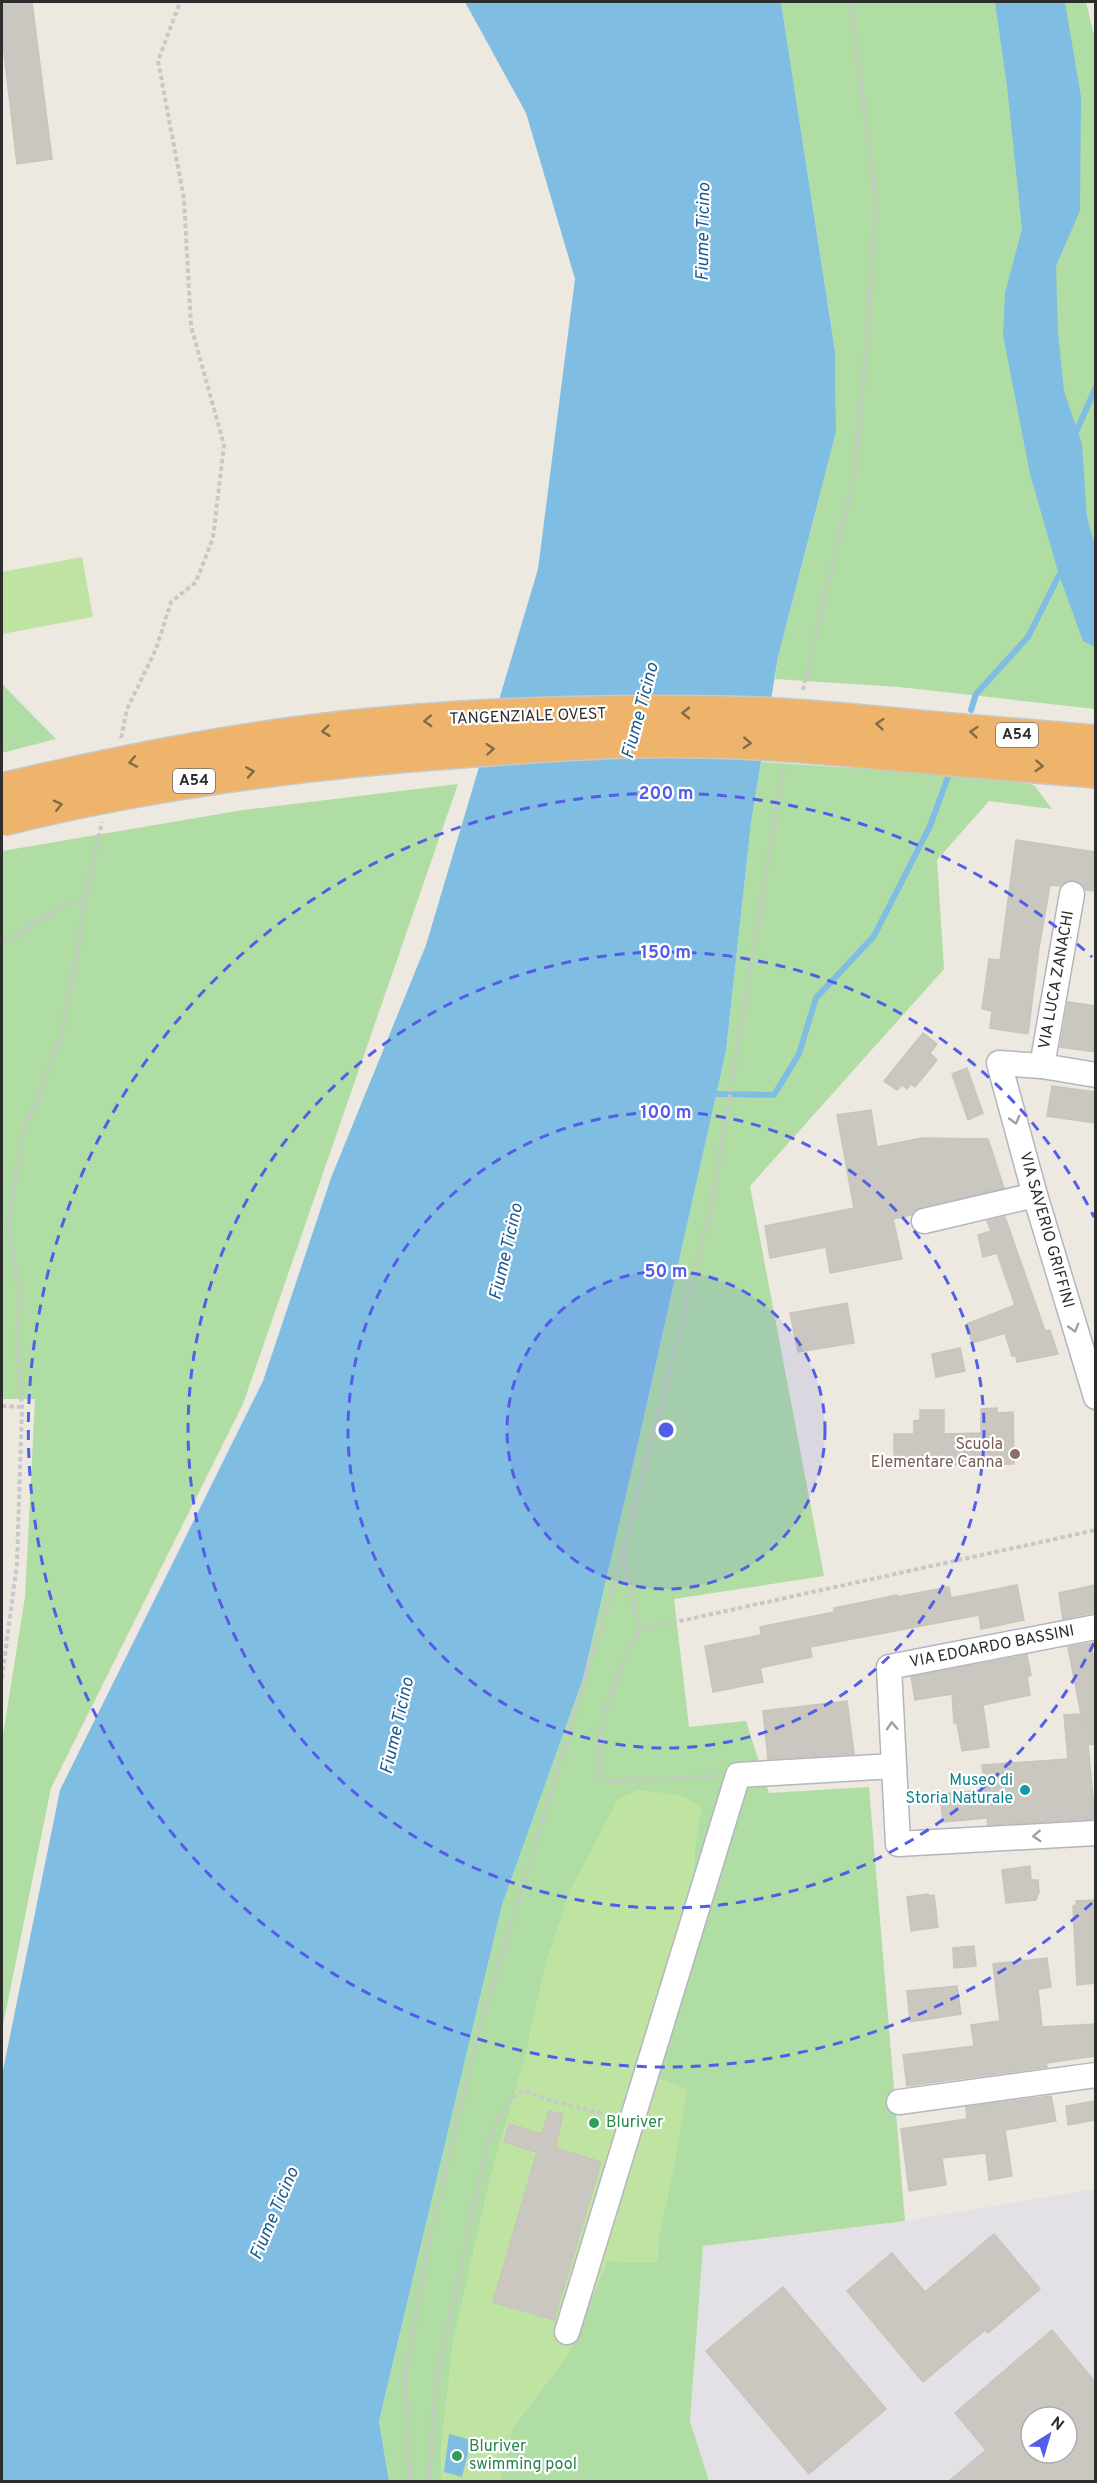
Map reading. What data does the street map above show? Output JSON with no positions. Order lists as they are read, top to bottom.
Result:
{
  "streets": {
    "highway": ["TANGENZIALE OVEST", "A54"],
    "street": ["VIA LUCA ZANACHI", "VIA SAVERIO GRIFFINI", "VIA EDOARDO BASSINI"]
  },
  "crossings": [
    ["VIA LUCA ZANACHI", "VIA SAVERIO GRIFFINI"]
  ],
  "one_way": ["VIA SAVERIO GRIFFINI"],
  "water": ["Fiume Ticino"],
  "places": [
    "Scuola Elementare Canna",
    "Museo di Storia Naturale",
    "Bluriver",
    "Bluriver swimming pool"
  ],
  "north": "top right",
  "rings": [
    "200 m",
    "150 m",
    "100 m",
    "50 m"
  ]
}
